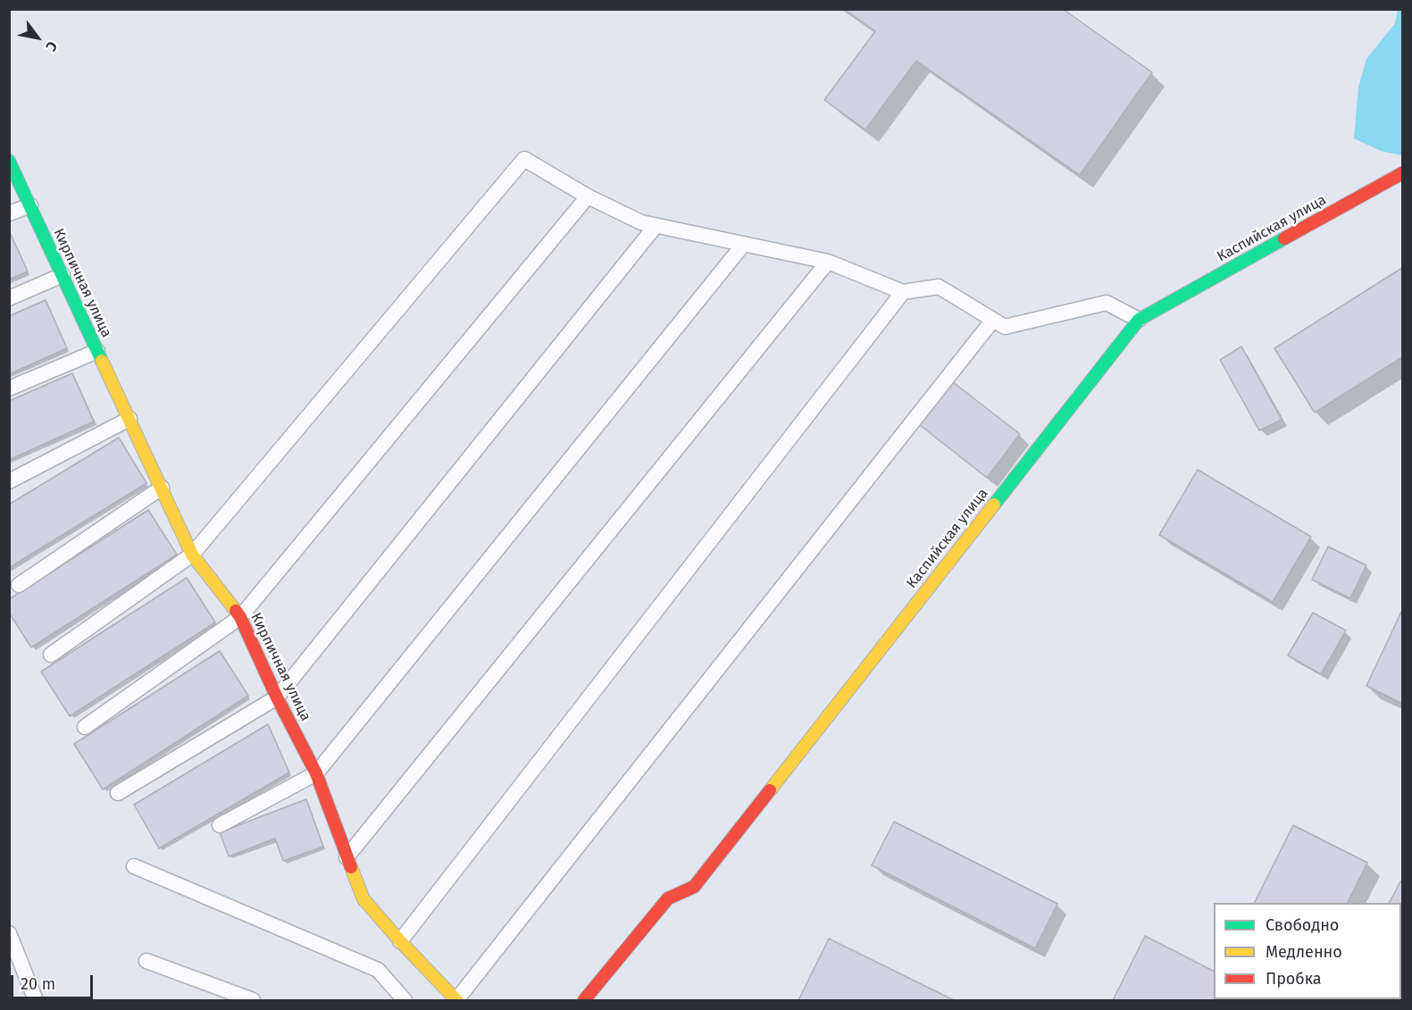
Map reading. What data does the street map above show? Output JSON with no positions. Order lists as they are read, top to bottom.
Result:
{
  "streets": {
    "street": ["Каспийская улица", "Кирпичная улица"]
  },
  "legend": ["Свободно", "Медленно", "Пробка"],
  "scale_bar": "20 m",
  "north": "bottom right"
}
